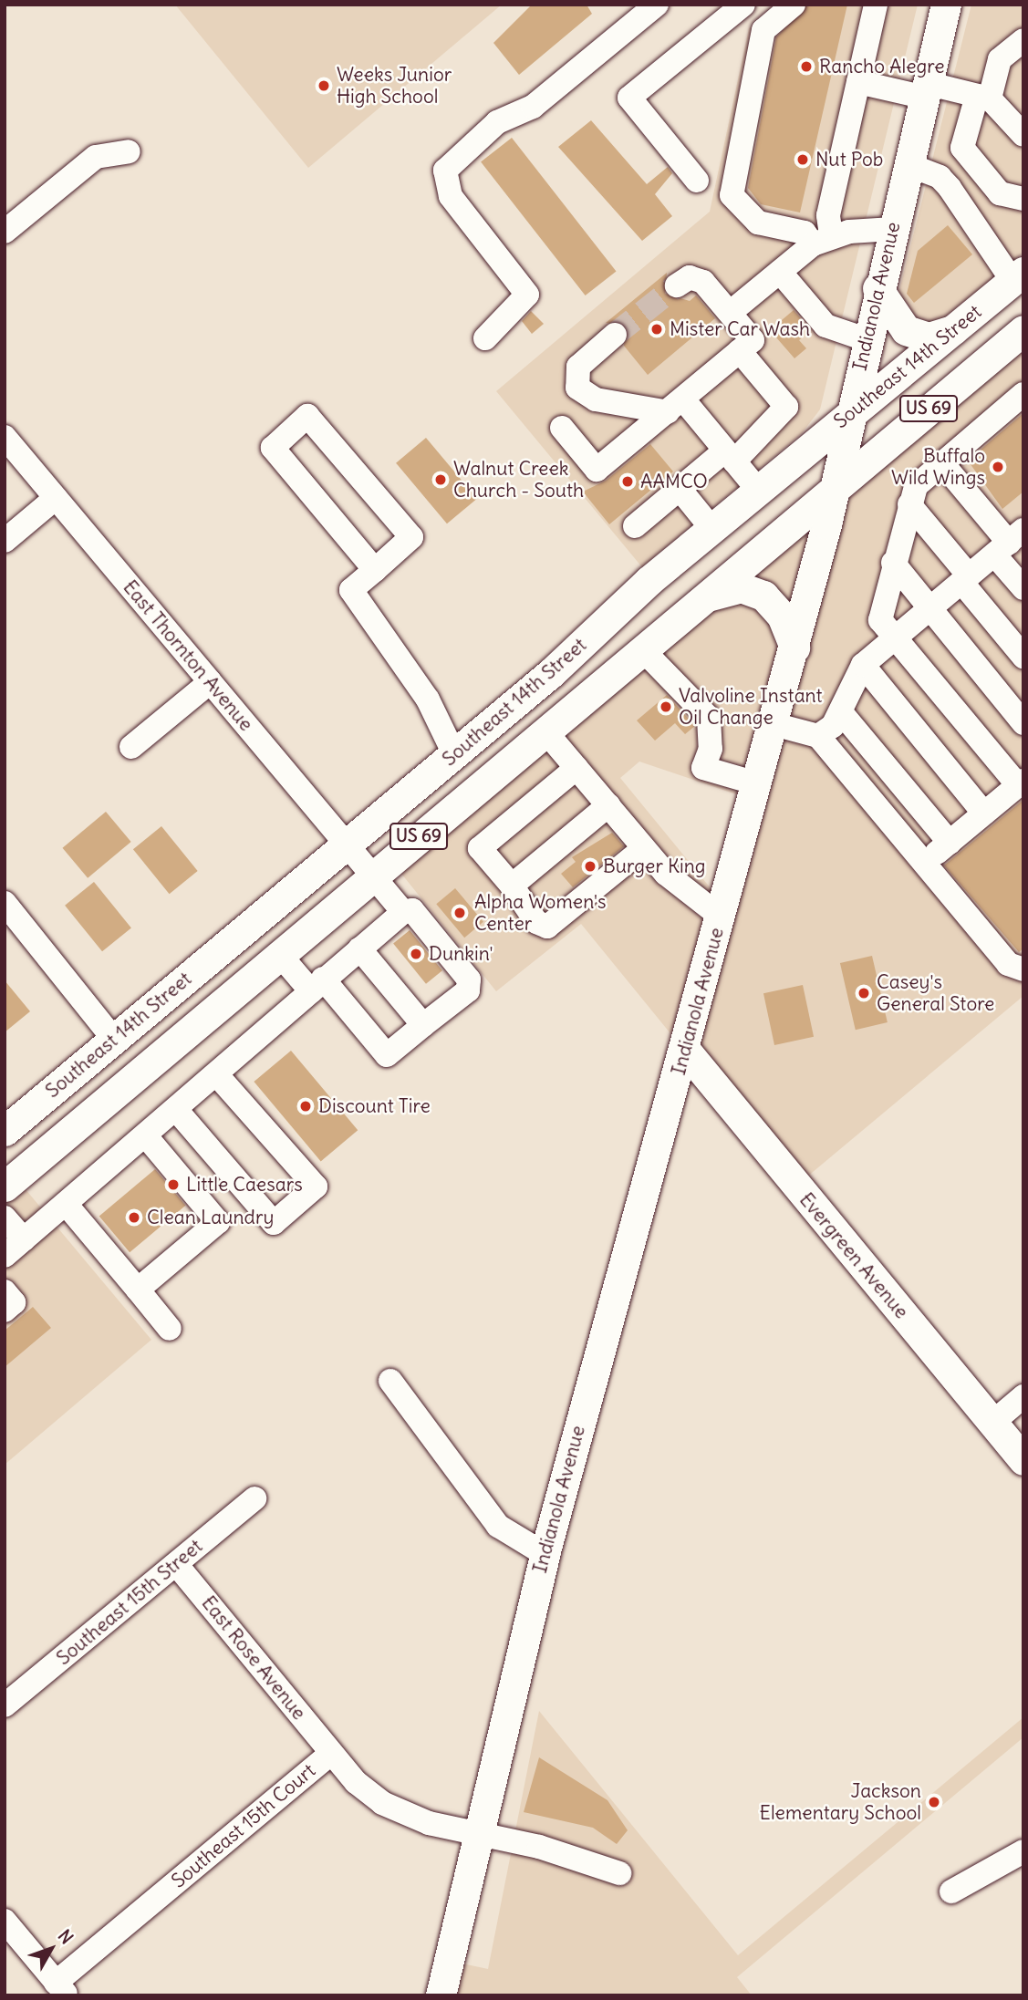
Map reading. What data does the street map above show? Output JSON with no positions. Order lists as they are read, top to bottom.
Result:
{
  "streets": {
    "main road": [
      "Indianola Avenue",
      "Southeast 14th Street",
      "US 69",
      "Evergreen Avenue"
    ],
    "street": [
      "East Thornton Avenue",
      "Southeast 15th Street",
      "East Rose Avenue",
      "Southeast 15th Court"
    ]
  },
  "crossings": [
    ["Indianola Avenue", "Southeast 14th Street"],
    ["Indianola Avenue", "Evergreen Avenue"],
    ["Indianola Avenue", "Southeast 15th Court"],
    ["Southeast 14th Street", "East Thornton Avenue"],
    ["Southeast 15th Street", "East Rose Avenue"],
    ["East Rose Avenue", "Southeast 15th Court"]
  ],
  "places": [
    "Rancho Alegre",
    "Weeks Junior High School",
    "Nut Pob",
    "Mister Car Wash",
    "Buffalo Wild Wings",
    "Walnut Creek Church - South",
    "AAMCO",
    "Valvoline Instant Oil Change",
    "Burger King",
    "Alpha Women's Center",
    "Dunkin'",
    "Casey's General Store",
    "Discount Tire",
    "Little Caesars",
    "Clean Laundry",
    "Jackson Elementary School"
  ],
  "north": "top right"
}
